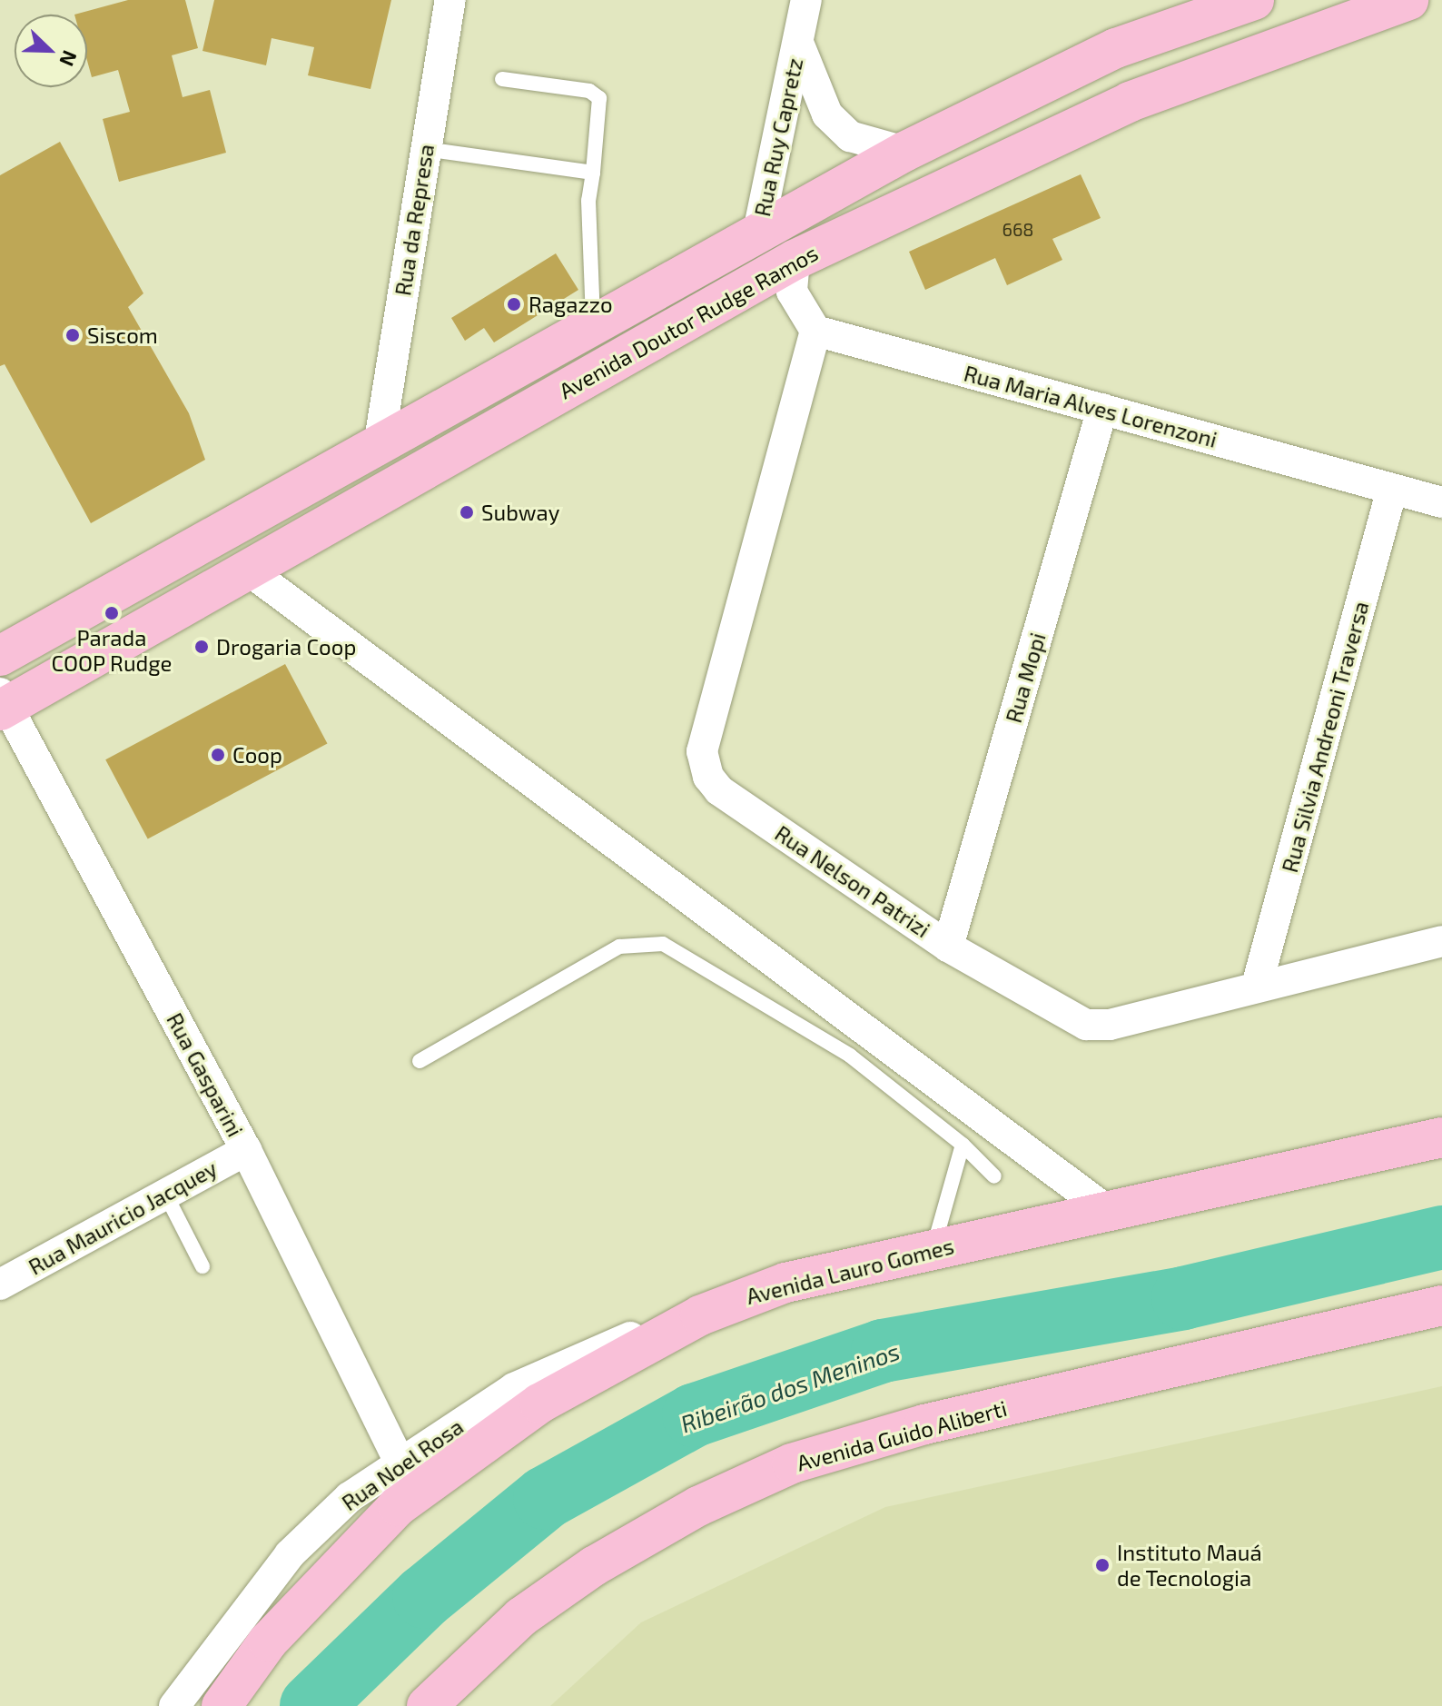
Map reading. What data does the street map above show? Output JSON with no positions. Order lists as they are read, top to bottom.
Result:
{
  "streets": {
    "main road": ["Avenida Doutor Rudge Ramos", "Avenida Lauro Gomes", "Avenida Guido Aliberti"],
    "street": [
      "Rua Ruy Capretz",
      "Rua da Represa",
      "Rua Maria Alves Lorenzoni",
      "Rua Mopi",
      "Rua Silvia Andreoni Traversa",
      "Rua Nelson Patrizi",
      "Rua Gasparini",
      "Rua Mauricio Jacquey",
      "Rua Noel Rosa"
    ]
  },
  "crossings": [
    ["Rua Ruy Capretz", "Avenida Doutor Rudge Ramos"],
    ["Rua da Represa", "Avenida Doutor Rudge Ramos"],
    ["Avenida Doutor Rudge Ramos", "Rua Gasparini"],
    ["Rua Maria Alves Lorenzoni", "Rua Mopi"],
    ["Rua Maria Alves Lorenzoni", "Rua Silvia Andreoni Traversa"],
    ["Rua Maria Alves Lorenzoni", "Rua Nelson Patrizi"],
    ["Rua Mopi", "Rua Nelson Patrizi"],
    ["Rua Silvia Andreoni Traversa", "Rua Nelson Patrizi"],
    ["Rua Gasparini", "Rua Mauricio Jacquey"],
    ["Rua Gasparini", "Rua Noel Rosa"],
    ["Avenida Lauro Gomes", "Rua Noel Rosa"]
  ],
  "water": ["Ribeirão dos Meninos"],
  "places": [
    "Ragazzo",
    "Siscom",
    "Subway",
    "Parada COOP Rudge",
    "Drogaria Coop",
    "Coop",
    "Instituto Mauá de Tecnologia"
  ],
  "house_numbers": ["668"],
  "north": "bottom right"
}
